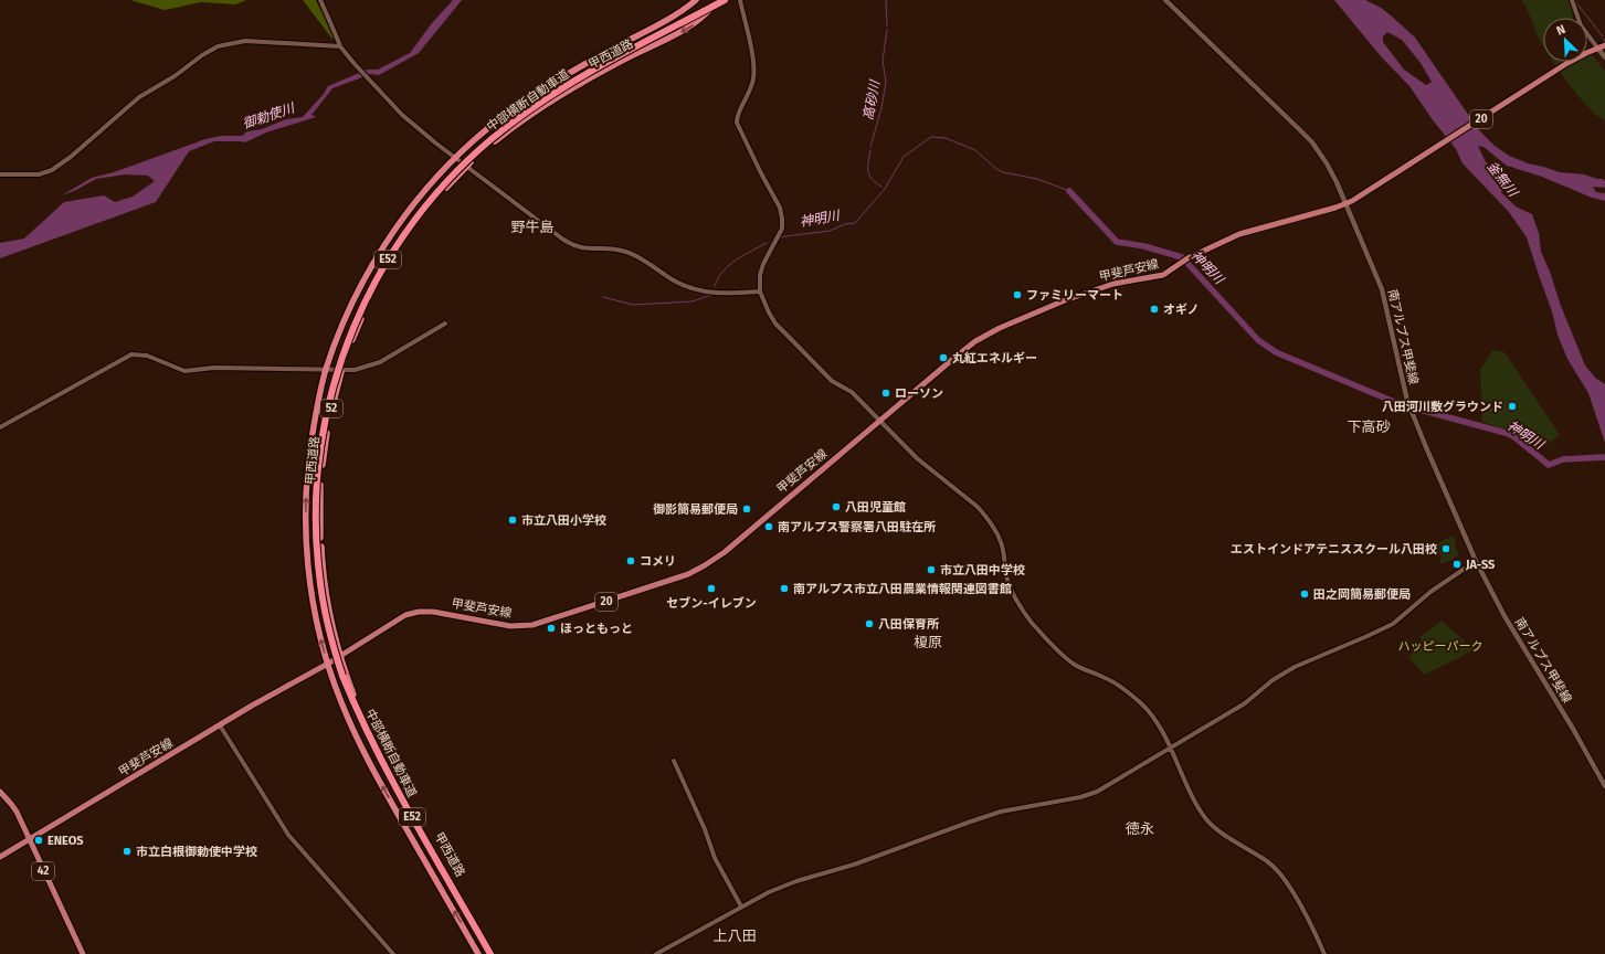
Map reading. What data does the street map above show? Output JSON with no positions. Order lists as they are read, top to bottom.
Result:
{
  "streets": {
    "highway": [
      "甲西道路",
      "中部横断自動車道",
      "E52",
      "52"
    ],
    "main road": [
      "20",
      "甲斐芦安線",
      "南アルプス甲斐線",
      "42"
    ]
  },
  "crossings": [
    ["甲西道路", "中部横断自動車道"],
    ["甲西道路", "甲斐芦安線"],
    ["甲斐芦安線", "南アルプス甲斐線"],
    ["甲斐芦安線", "42"]
  ],
  "districts": [
    "野牛島",
    "下高砂",
    "榎原",
    "徳永",
    "上八田"
  ],
  "water": [
    "高砂川",
    "御勅使川",
    "釜無川",
    "神明川"
  ],
  "parks": ["ハッピーパーク"],
  "places": [
    "ファミリーマート",
    "オギノ",
    "丸紅エネルギー",
    "ローソン",
    "八田河川敷グラウンド",
    "八田児童館",
    "御影簡易郵便局",
    "市立八田小学校",
    "南アルプス警察署八田駐在所",
    "エストインドアテニススクール八田校",
    "コメリ",
    "JA-SS",
    "市立八田中学校",
    "セブン-イレブン",
    "南アルプス市立八田農業情報関連図書館",
    "田之岡簡易郵便局",
    "八田保育所",
    "ほっともっと",
    "ENEOS",
    "市立白根御勅使中学校"
  ],
  "north": "top left"
}
